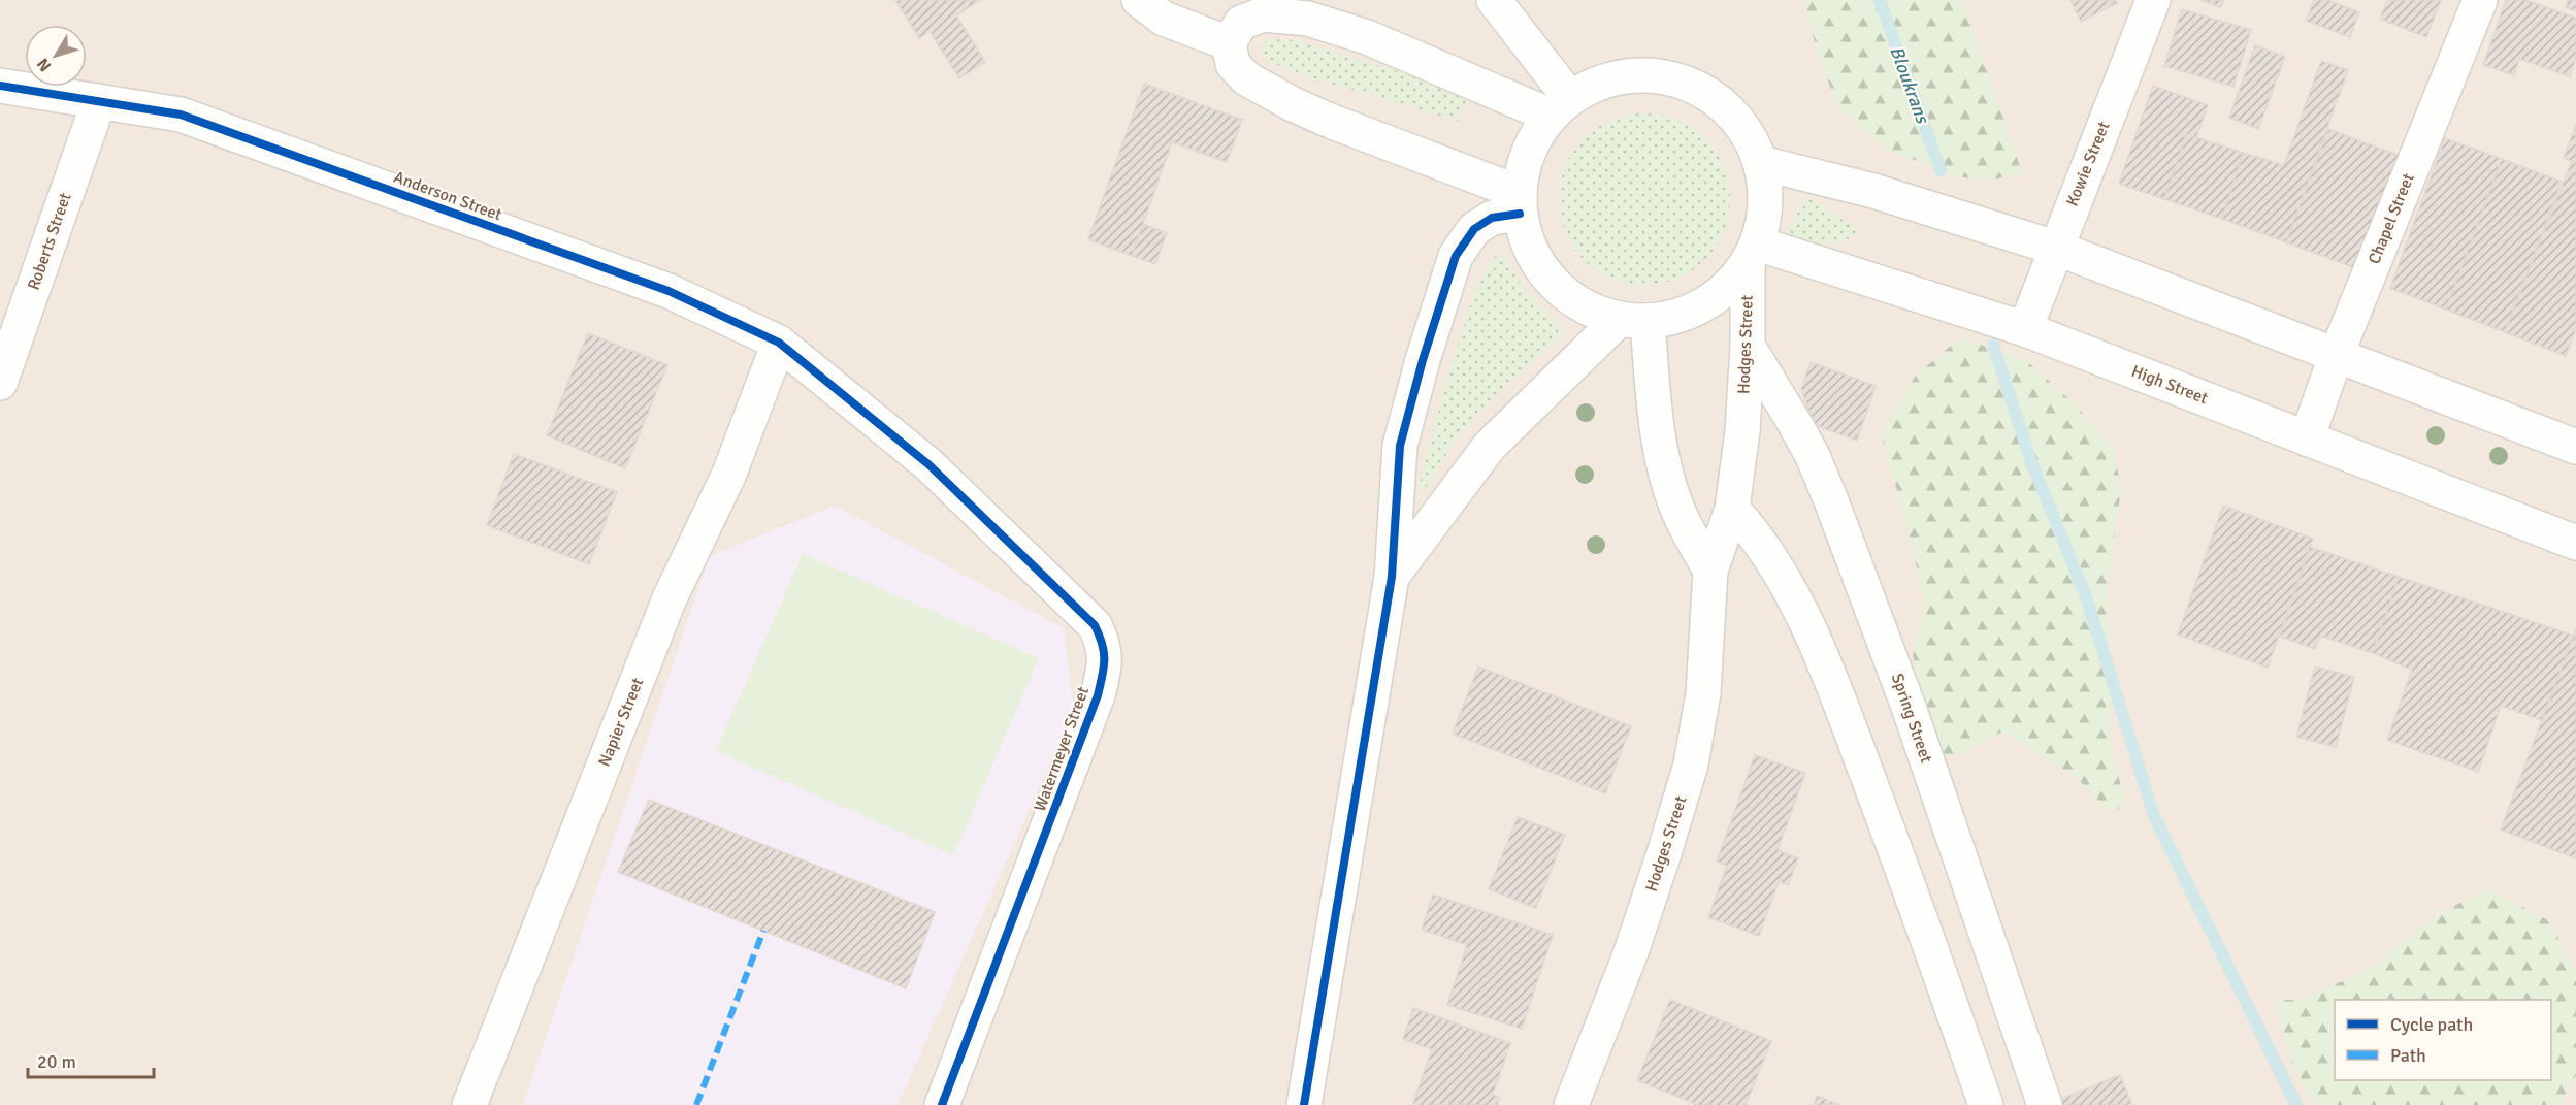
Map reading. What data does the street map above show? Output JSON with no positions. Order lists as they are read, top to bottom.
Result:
{
  "streets": {
    "street": [
      "Kowie Street",
      "Anderson Street",
      "Chapel Street",
      "Roberts Street",
      "Hodges Street",
      "High Street",
      "Spring Street",
      "Napier Street",
      "Watermeyer Street"
    ]
  },
  "crossings": [
    ["Kowie Street", "High Street"],
    ["Anderson Street", "Roberts Street"],
    ["Anderson Street", "Napier Street"],
    ["Anderson Street", "Watermeyer Street"],
    ["Chapel Street", "High Street"],
    ["Hodges Street", "High Street"],
    ["Hodges Street", "Spring Street"],
    ["Napier Street", "Watermeyer Street"]
  ],
  "water": ["Bloukrans"],
  "legend": ["Cycle path", "Path"],
  "scale_bar": "20 m",
  "north": "bottom left"
}
